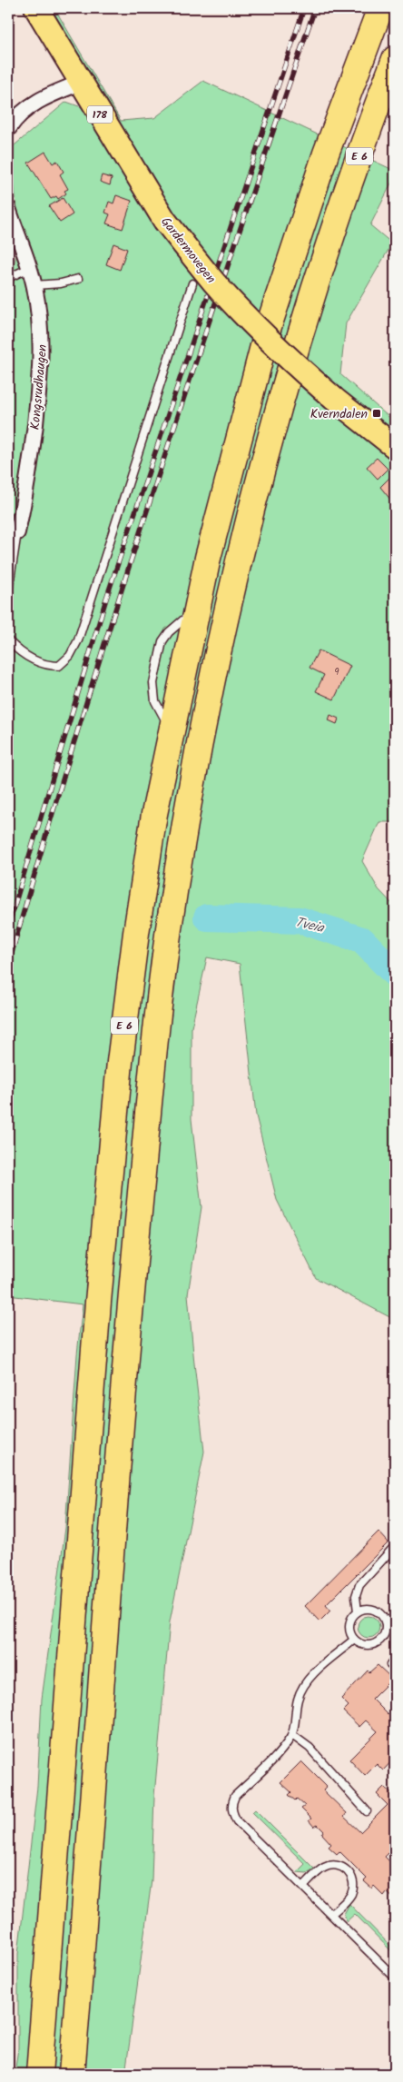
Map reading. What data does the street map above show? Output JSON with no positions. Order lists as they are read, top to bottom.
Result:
{
  "streets": {
    "highway": ["E 6"],
    "main road": ["178", "Gardermovegen"],
    "street": ["Kongsrudhaugen"]
  },
  "water": ["Tveia"],
  "places": {
    "transit": ["Kverndalen"]
  },
  "house_numbers": ["9"]
}
